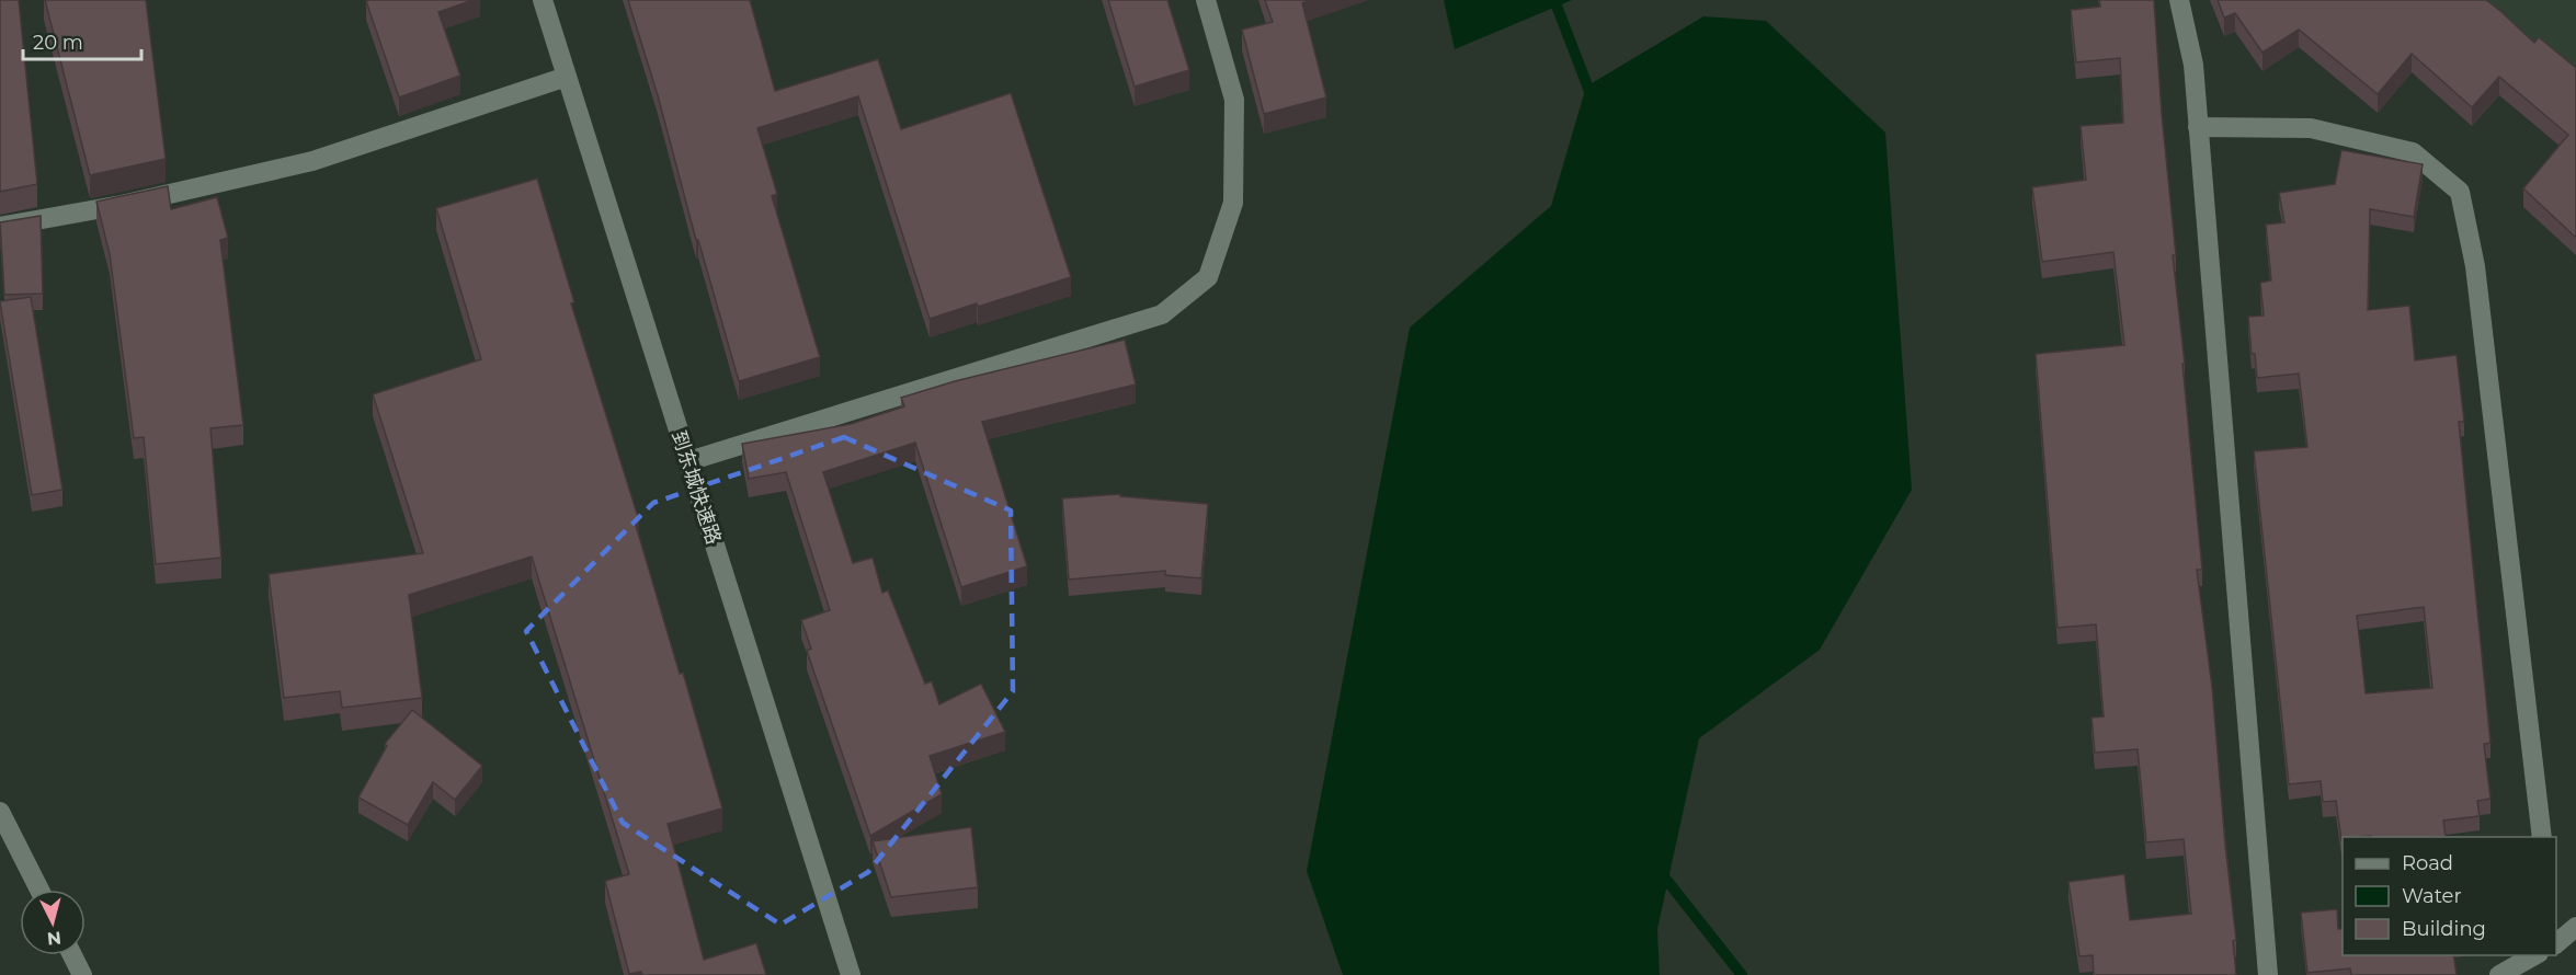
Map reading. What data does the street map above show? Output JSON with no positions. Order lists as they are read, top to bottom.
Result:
{
  "streets": {
    "street": ["到东城快速路"]
  },
  "legend": ["Road", "Water", "Building"],
  "scale_bar": "20 m",
  "north": "bottom"
}
